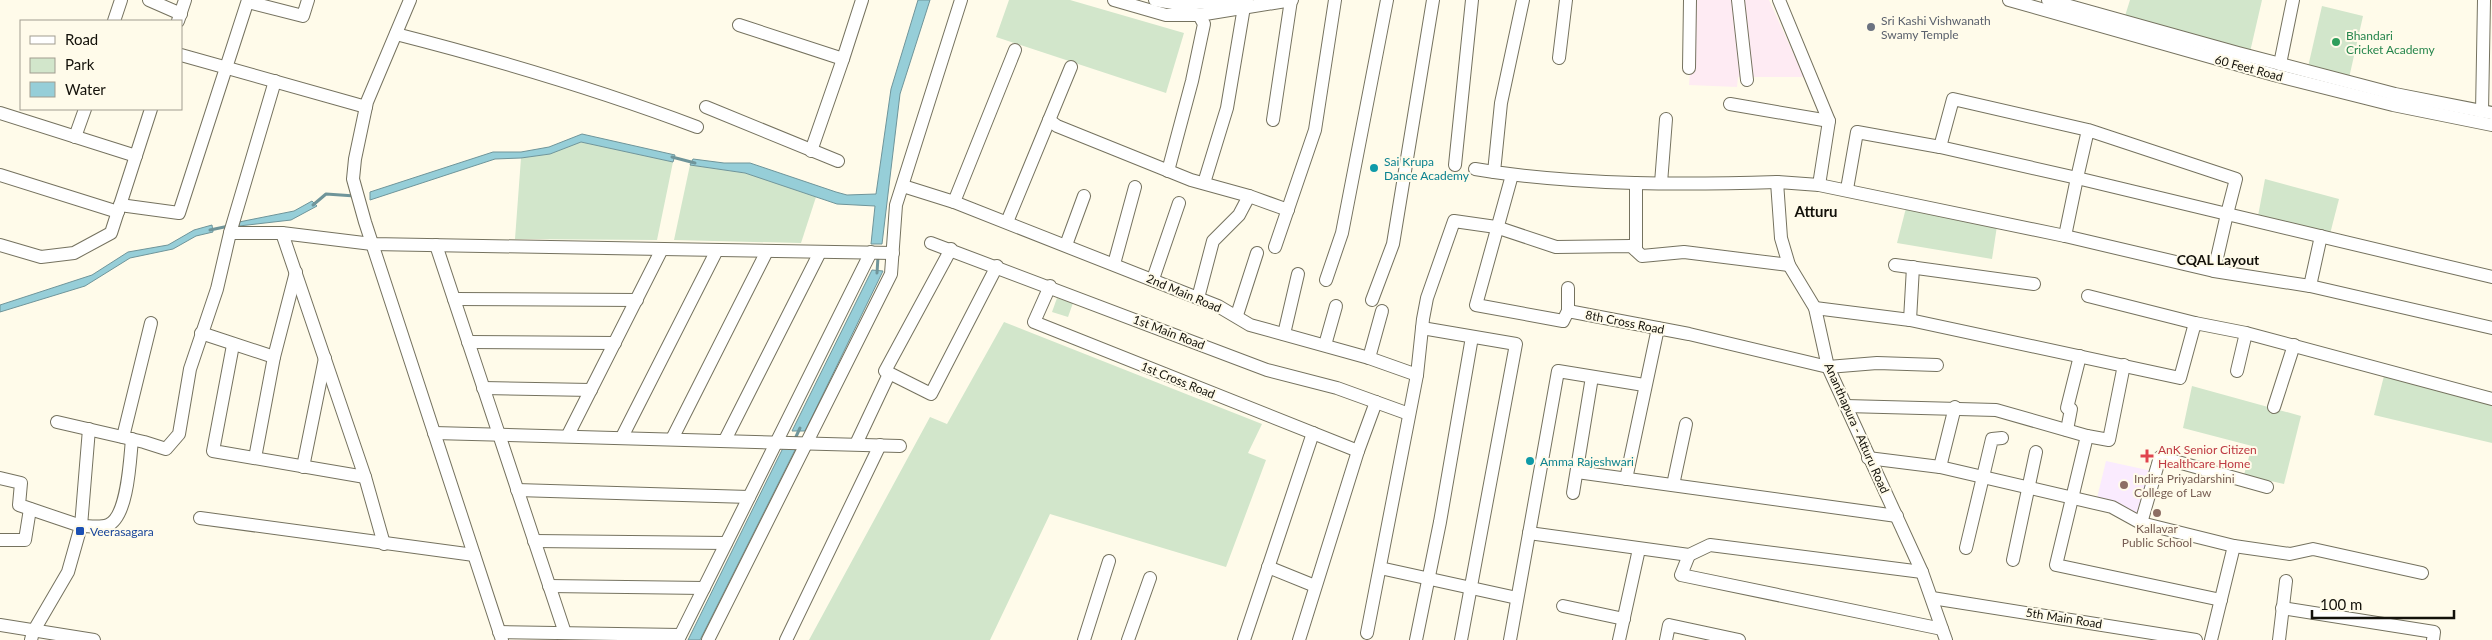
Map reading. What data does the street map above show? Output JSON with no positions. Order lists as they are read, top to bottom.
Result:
{
  "streets": {
    "street": [
      "60 Feet Road",
      "2nd Main Road",
      "8th Cross Road",
      "1st Main Road",
      "1st Cross Road",
      "Ananthapura - Atturu Road",
      "5th Main Road"
    ]
  },
  "crossings": [
    ["8th Cross Road", "Ananthapura - Atturu Road"],
    ["1st Main Road", "1st Cross Road"],
    ["Ananthapura - Atturu Road", "5th Main Road"]
  ],
  "districts": ["Atturu", "CQAL Layout"],
  "places": {
    "other": [
      "Sri Kashi Vishwanath Swamy Temple",
      "Bhandari Cricket Academy",
      "Sai Krupa Dance Academy",
      "Amma Rajeshwari",
      "Indira Priyadarshini College of Law",
      "Kallavar Public School"
    ],
    "health": ["AnK Senior Citizen Healthcare Home"],
    "transit": ["Veerasagara"]
  },
  "legend": ["Road", "Park", "Water"],
  "scale_bar": "100 m"
}
